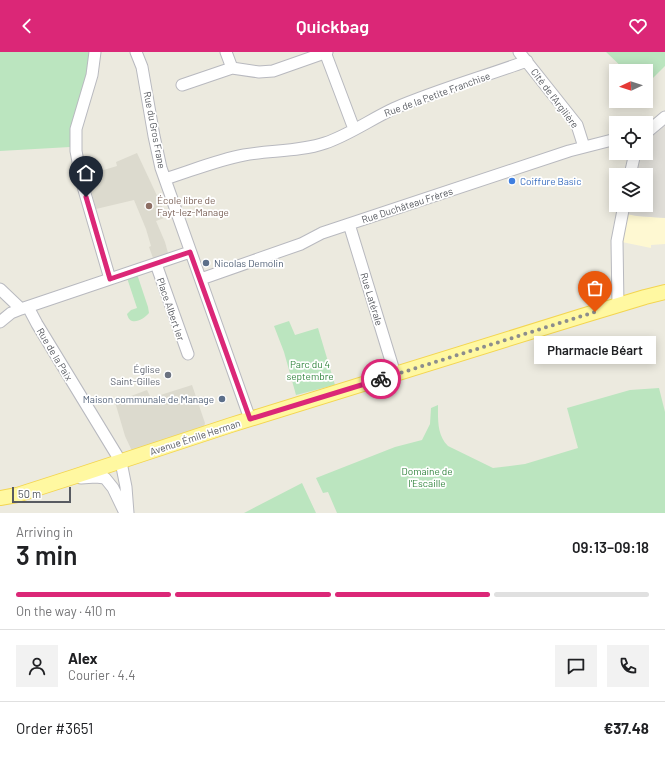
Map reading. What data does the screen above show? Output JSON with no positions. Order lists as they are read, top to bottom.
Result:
{
  "streets": {
    "main road": ["Avenue Émile Herman"],
    "street": [
      "Rue de la Petite Franchise",
      "Cité de l'Argilière",
      "Rue du Gros Frane",
      "Rue Duchâteau Frères",
      "Rue Latérale",
      "Place Albert Ier",
      "Rue de la Paix"
    ]
  },
  "crossings": [
    ["Rue de la Petite Franchise", "Cité de l'Argilière"],
    ["Rue de la Petite Franchise", "Rue du Gros Frane"],
    ["Cité de l'Argilière", "Rue Duchâteau Frères"],
    ["Rue Duchâteau Frères", "Rue Latérale"],
    ["Rue Latérale", "Avenue Émile Herman"],
    ["Rue de la Paix", "Avenue Émile Herman"]
  ],
  "parks": ["Parc du 4 septembre", "Domaine de l'Escaille"],
  "places": [
    "Coiffure Basic",
    "École libre de Fayt-lez-Manage",
    "Nicolas Demolin",
    "Pharmacie Béart",
    "Église Saint-Gilles",
    "Maison communale de Manage"
  ],
  "scale_bar": "50 m",
  "north": "left",
  "page": {
    "header": "Quickbag",
    "bubble": "Pharmacie Béart",
    "scale": "50 m",
    "heading": ["3 min", "Arriving in", "09:13–09:18"],
    "panel": [
      "Alex",
      "Courier · 4.4",
      "Order #3651",
      "€37.48"
    ],
    "bar": "On the way · 410 m"
  }
}
